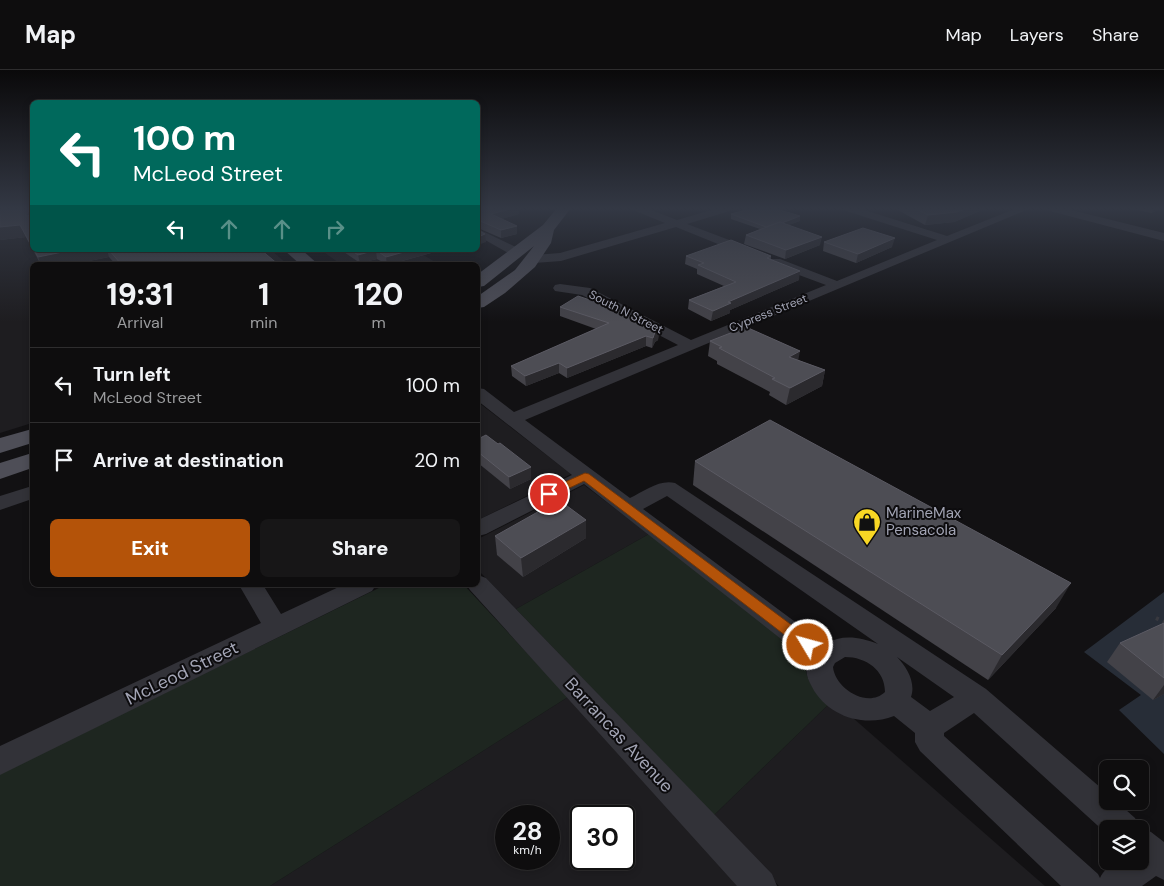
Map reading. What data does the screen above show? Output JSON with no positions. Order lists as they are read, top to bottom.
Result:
{
  "streets": {
    "street": [
      "South N Street",
      "Cypress Street",
      "McLeod Street",
      "Barrancas Avenue"
    ]
  },
  "crossings": [
    ["South N Street", "Cypress Street"]
  ],
  "places": {
    "shop": ["MarineMax Pensacola"]
  },
  "page": {
    "header": "Map",
    "nav": ["Map", "Layers", "Share"],
    "turn": ["100 m", "McLeod Street"],
    "eta": [
      "19:31",
      "Arrival",
      "1",
      "min",
      "120",
      "m"
    ],
    "list": [
      {
        "name": "Turn left",
        "note": "McLeod Street",
        "value": "100 m"
      },
      {
        "name": "Arrive at destination",
        "value": "20 m"
      }
    ],
    "buttons": ["Exit", "Share"],
    "speed": "28 km/h",
    "limit": "30"
  }
}
